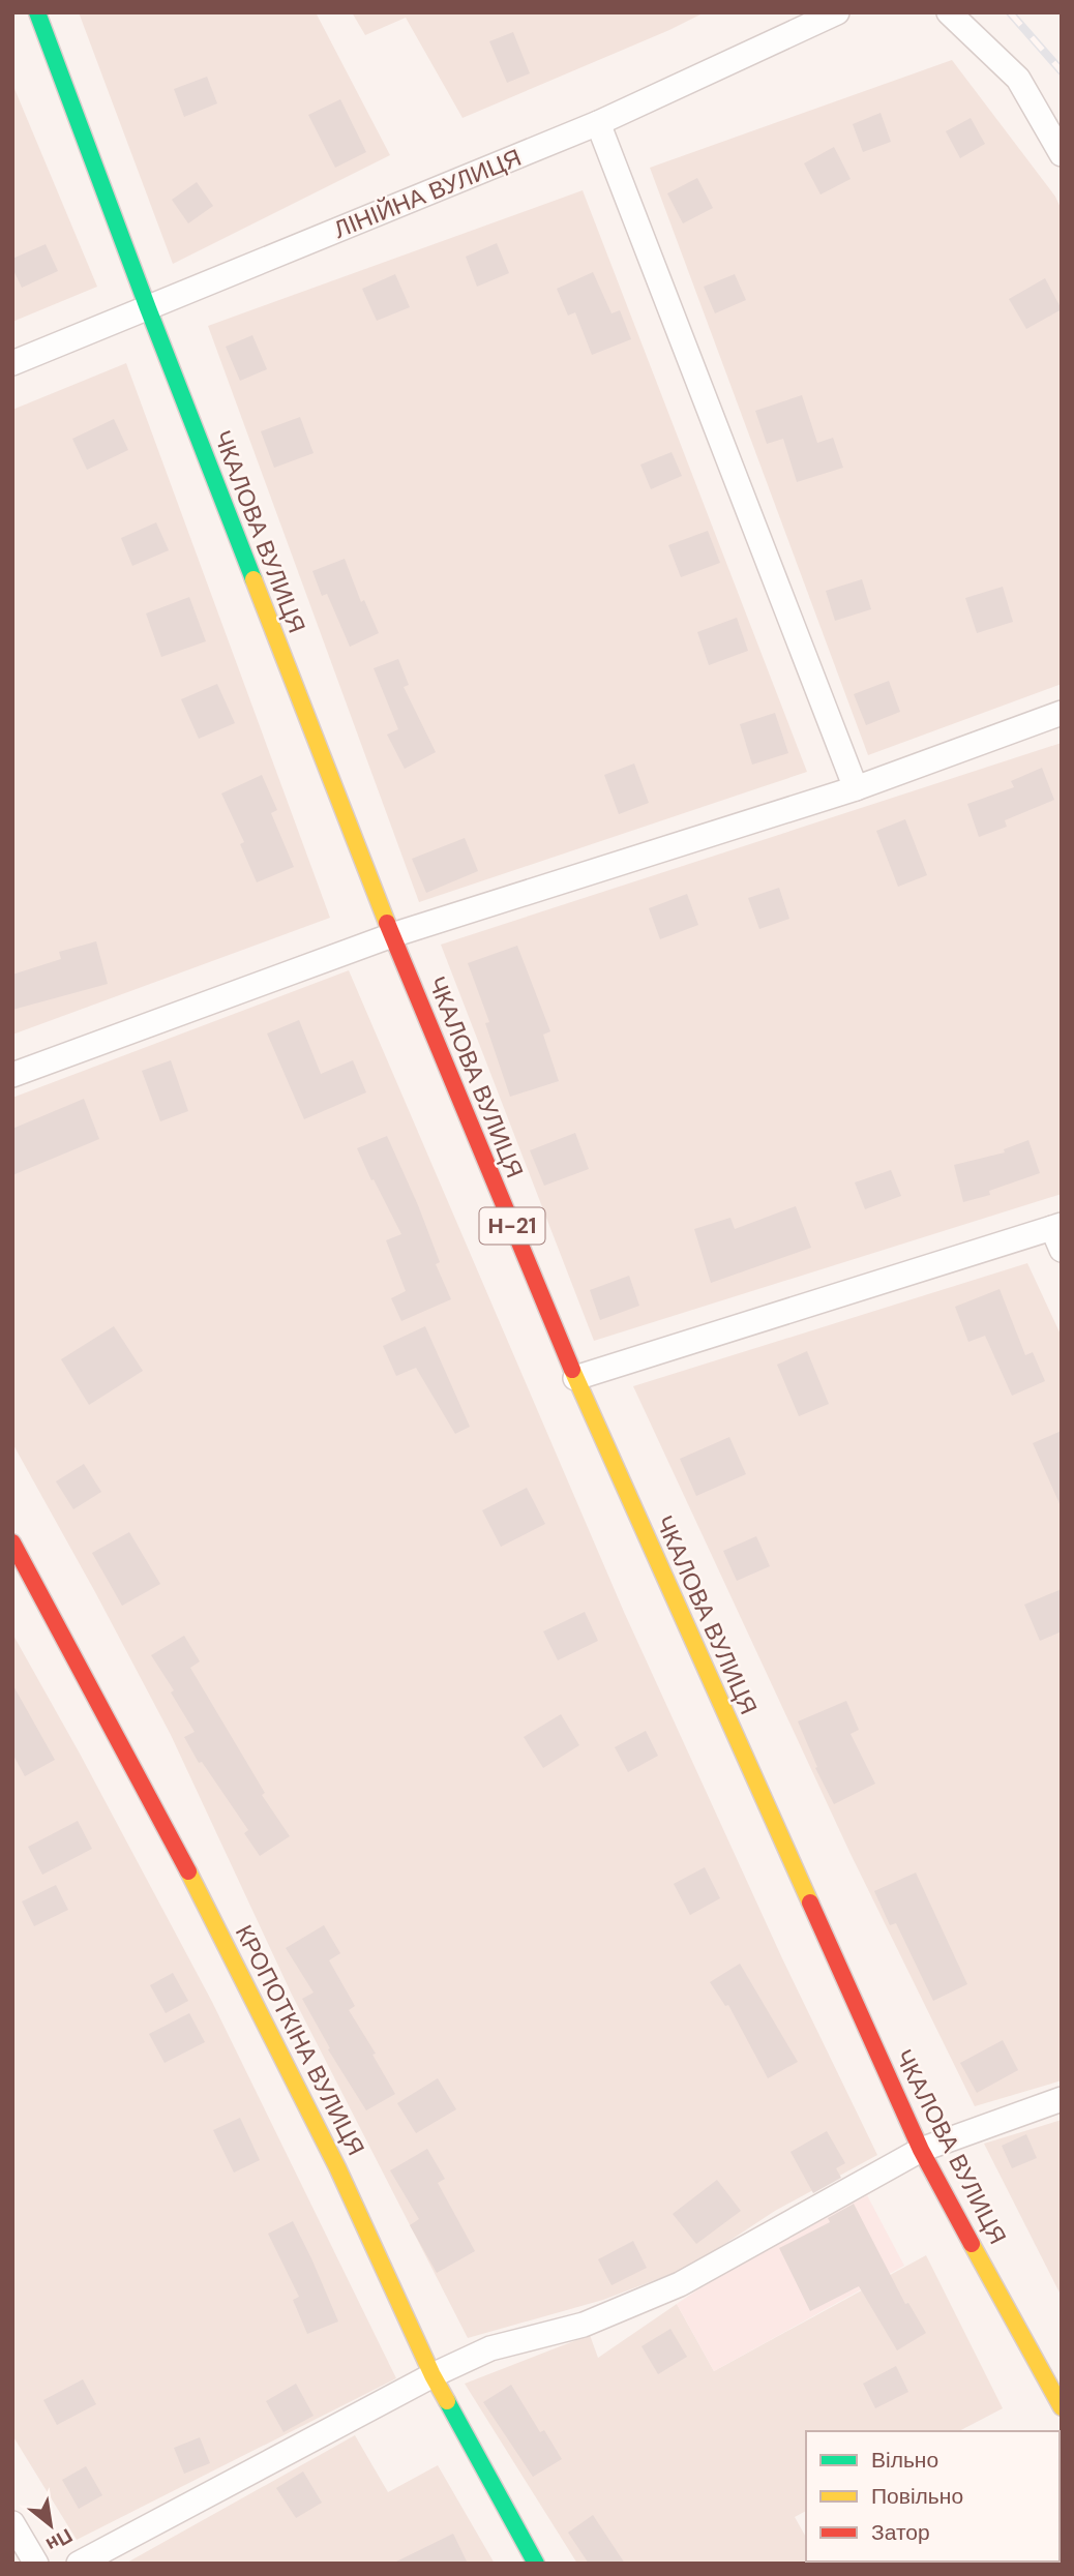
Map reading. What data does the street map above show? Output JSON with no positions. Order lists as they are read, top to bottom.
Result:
{
  "streets": {
    "main road": ["ЧКАЛОВА ВУЛИЦЯ", "Н-21", "КРОПОТКІНА ВУЛИЦЯ"],
    "street": ["ЛІНІЙНА ВУЛИЦЯ"]
  },
  "crossings": [
    ["ЛІНІЙНА ВУЛИЦЯ", "ЧКАЛОВА ВУЛИЦЯ"]
  ],
  "legend": ["Вільно", "Повільно", "Затор"],
  "north": "bottom right"
}
